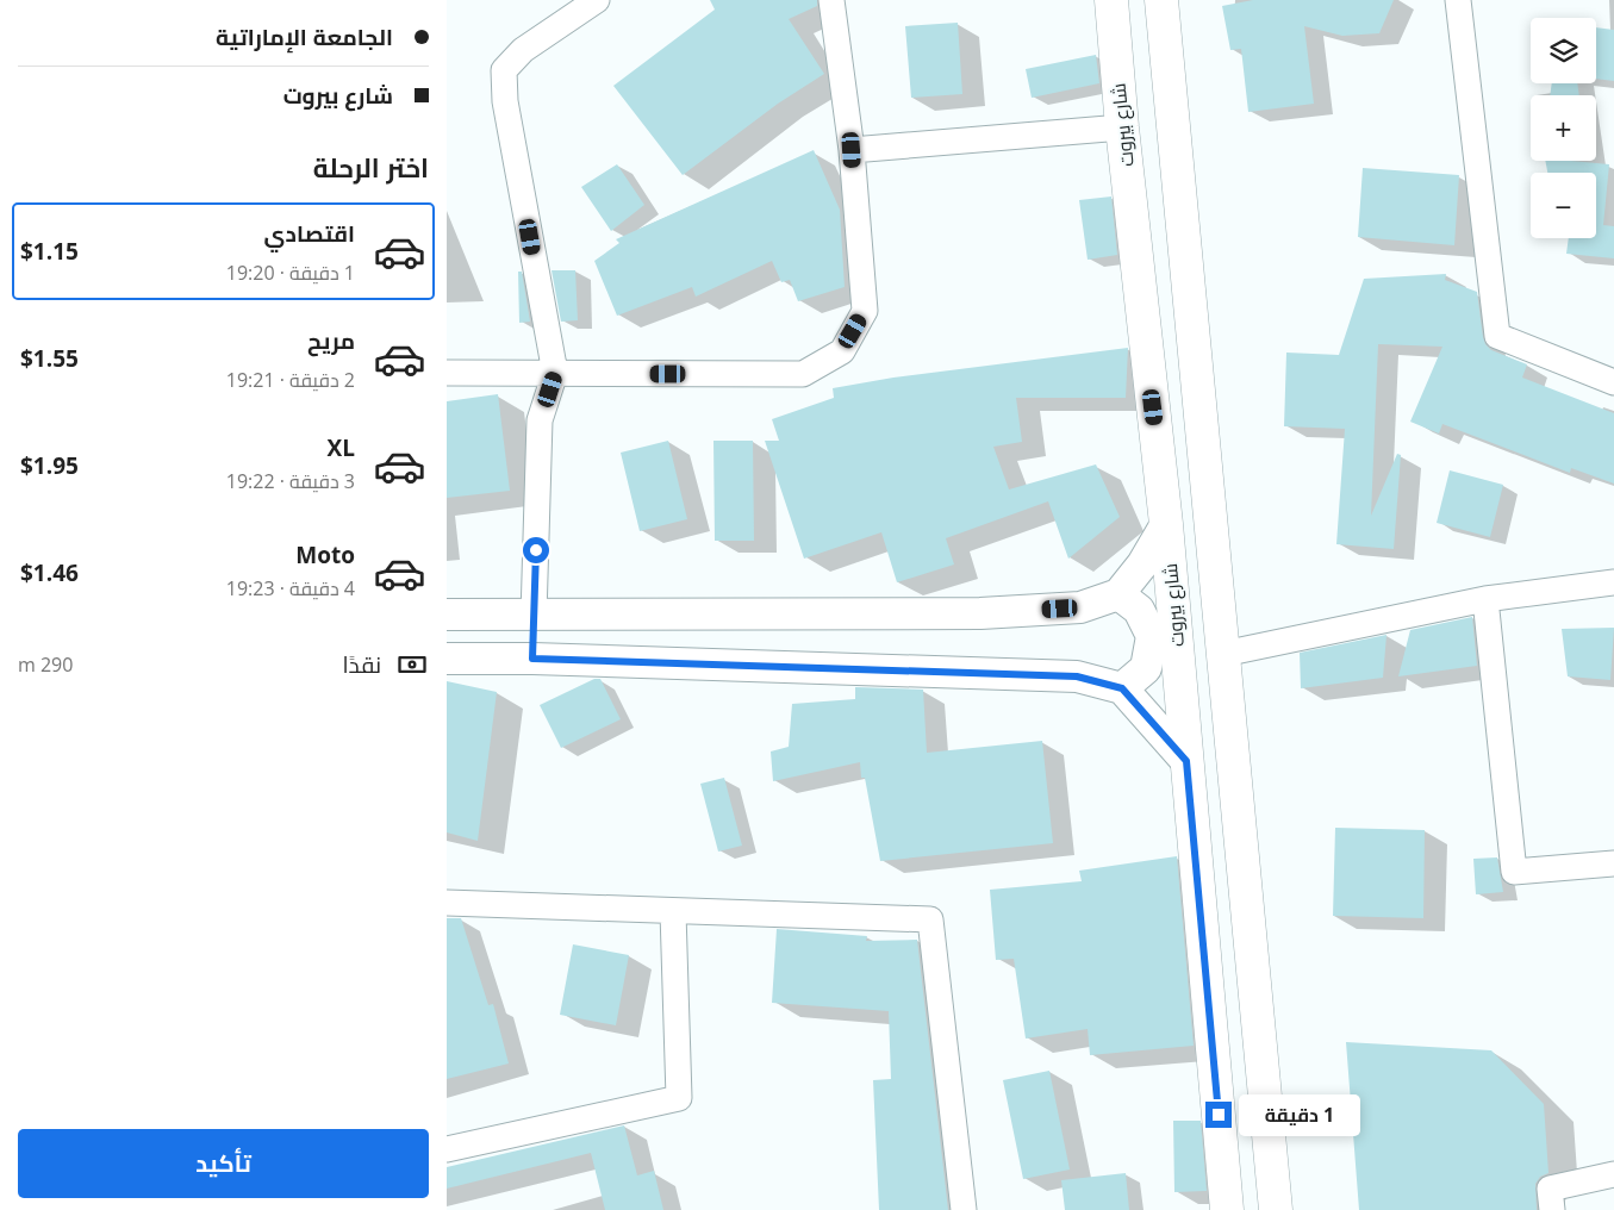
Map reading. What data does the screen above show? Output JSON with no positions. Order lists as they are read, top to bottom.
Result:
{
  "streets": {
    "main road": ["شارع بيروت"]
  },
  "page": {
    "banner": ["الجامعة الإماراتية", "شارع بيروت"],
    "map_buttons": ["+", "−"],
    "heading": "اختر الرحلة",
    "list": [
      {
        "name": "اقتصادي",
        "note": "1 دقيقة · 19:20",
        "value": "$1.15"
      },
      {
        "name": "مريح",
        "note": "2 دقيقة · 19:21",
        "value": "$1.55"
      },
      {
        "name": "XL",
        "note": "3 دقيقة · 19:22",
        "value": "$1.95"
      },
      {
        "name": "Moto",
        "note": "4 دقيقة · 19:23",
        "value": "$1.46"
      }
    ],
    "pay": ["نقدًا", "290 m"],
    "bubble": "1 دقيقة",
    "buttons": "تأكيد"
  }
}
